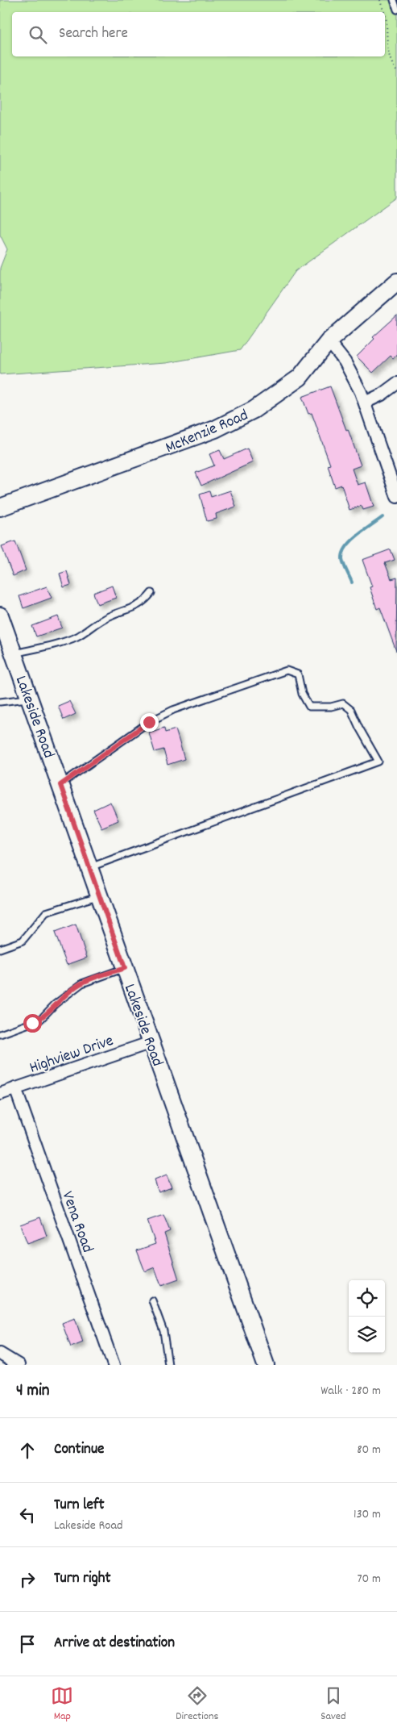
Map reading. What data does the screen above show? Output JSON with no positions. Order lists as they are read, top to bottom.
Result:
{
  "streets": {
    "street": [
      "McKenzie Road",
      "Lakeside Road",
      "Highview Drive",
      "Vena Road"
    ]
  },
  "crossings": [
    ["Lakeside Road", "Highview Drive"],
    ["Highview Drive", "Vena Road"]
  ],
  "page": {
    "search": "Search here",
    "heading": ["4 min", "Walk · 280 m"],
    "list": [
      ["Continue", "80 m"],
      ["Turn left", "Lakeside Road", "130 m"],
      ["Turn right", "70 m"],
      "Arrive at destination"
    ],
    "nav": ["Map", "Directions", "Saved"]
  }
}
